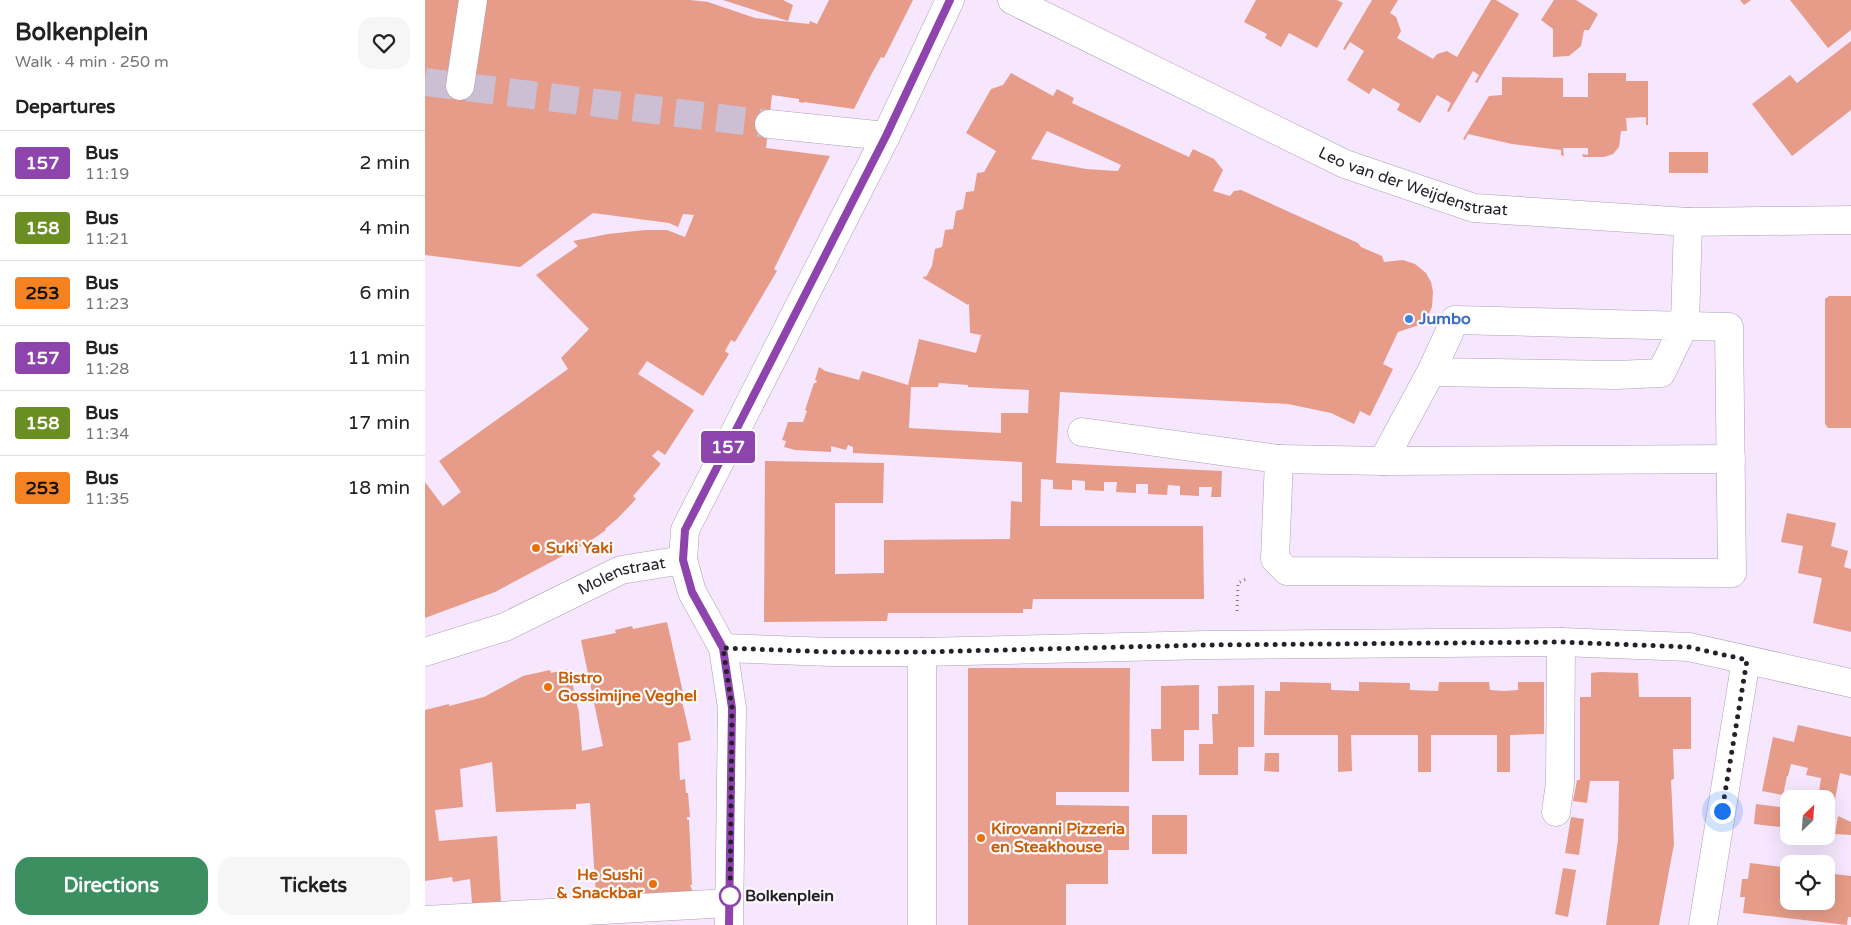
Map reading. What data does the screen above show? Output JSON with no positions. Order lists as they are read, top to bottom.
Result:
{
  "streets": {
    "street": ["Leo van der Weijdenstraat", "Molenstraat"]
  },
  "places": [
    "Jumbo",
    "Suki Yaki",
    "Bistro Gossimijne Veghel",
    "Kirovanni Pizzeria en Steakhouse",
    "He Sushi & Snackbar",
    "Bolkenplein"
  ],
  "lines": ["bus line 157"],
  "north": "top right",
  "page": {
    "heading": [
      ["Bolkenplein", "Walk · 4 min · 250 m"],
      "Departures"
    ],
    "on_map": "157",
    "list": [
      {
        "mark": "157",
        "name": "Bus",
        "note": "11:19",
        "value": "2 min"
      },
      {
        "mark": "158",
        "name": "Bus",
        "note": "11:21",
        "value": "4 min"
      },
      {
        "mark": "253",
        "name": "Bus",
        "note": "11:23",
        "value": "6 min"
      },
      {
        "mark": "157",
        "name": "Bus",
        "note": "11:28",
        "value": "11 min"
      },
      {
        "mark": "158",
        "name": "Bus",
        "note": "11:34",
        "value": "17 min"
      },
      {
        "mark": "253",
        "name": "Bus",
        "note": "11:35",
        "value": "18 min"
      }
    ],
    "buttons": ["Directions", "Tickets"]
  }
}
